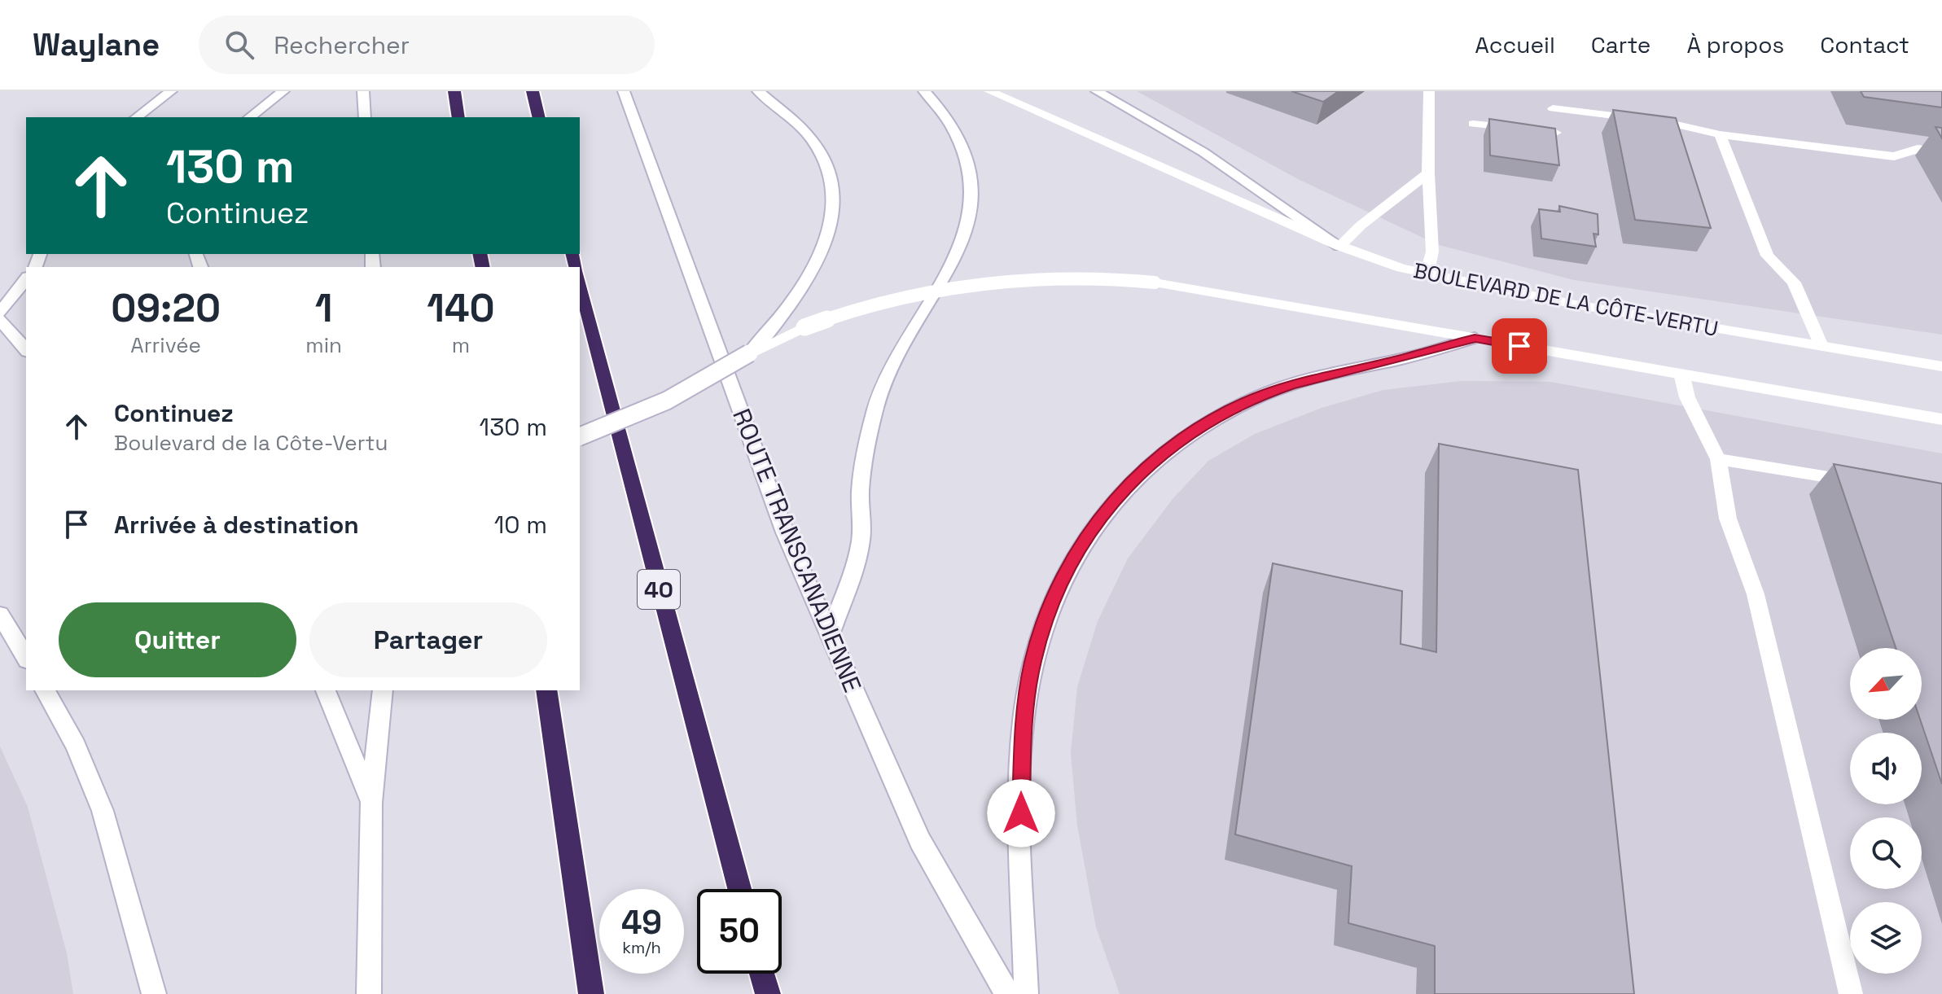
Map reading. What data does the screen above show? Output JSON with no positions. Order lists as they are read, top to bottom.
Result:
{
  "streets": {
    "highway": ["40"],
    "main road": ["BOULEVARD DE LA CÔTE-VERTU", "ROUTE TRANSCANADIENNE"]
  },
  "north": "bottom left",
  "page": {
    "header": "Waylane",
    "search": "Rechercher",
    "nav": [
      "Accueil",
      "Carte",
      "À propos",
      "Contact"
    ],
    "turn": ["130 m", "Continuez"],
    "eta": [
      "09:20",
      "Arrivée",
      "1",
      "min",
      "140",
      "m"
    ],
    "list": [
      {
        "name": "Continuez",
        "note": "Boulevard de la Côte-Vertu",
        "value": "130 m"
      },
      {
        "name": "Arrivée à destination",
        "value": "10 m"
      }
    ],
    "buttons": ["Quitter", "Partager"],
    "speed": "49 km/h",
    "limit": "50"
  }
}
